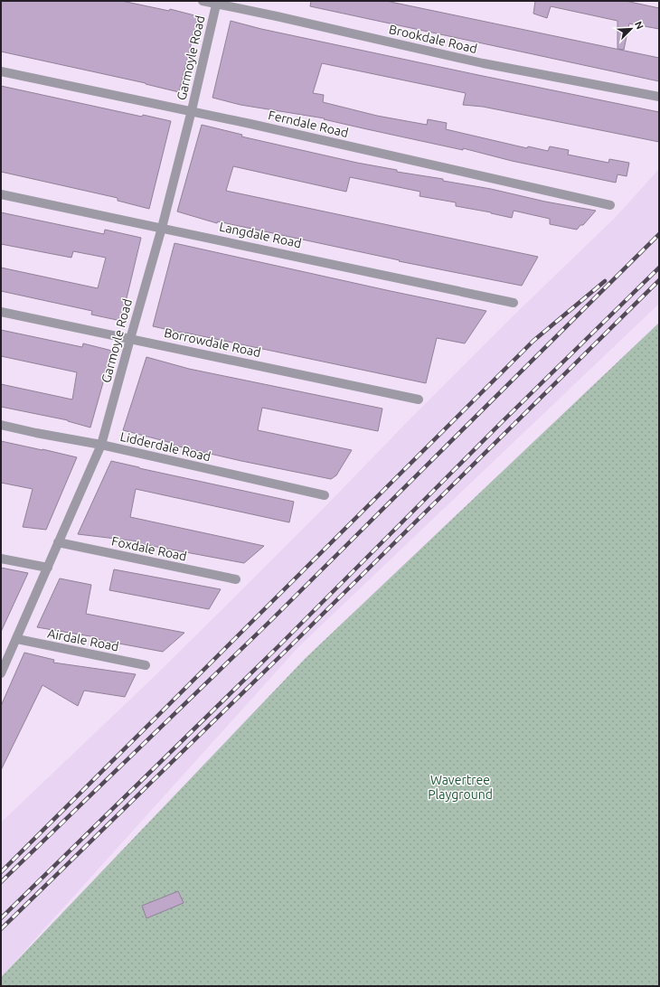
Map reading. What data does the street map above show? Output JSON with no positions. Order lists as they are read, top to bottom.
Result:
{
  "streets": {
    "street": [
      "Brookdale Road",
      "Garmoyle Road",
      "Ferndale Road",
      "Langdale Road",
      "Borrowdale Road",
      "Lidderdale Road",
      "Foxdale Road",
      "Airdale Road"
    ]
  },
  "crossings": [
    ["Brookdale Road", "Garmoyle Road"],
    ["Garmoyle Road", "Ferndale Road"],
    ["Garmoyle Road", "Langdale Road"],
    ["Garmoyle Road", "Borrowdale Road"],
    ["Garmoyle Road", "Lidderdale Road"],
    ["Garmoyle Road", "Foxdale Road"],
    ["Garmoyle Road", "Airdale Road"]
  ],
  "parks": ["Wavertree Playground"],
  "north": "top right"
}
